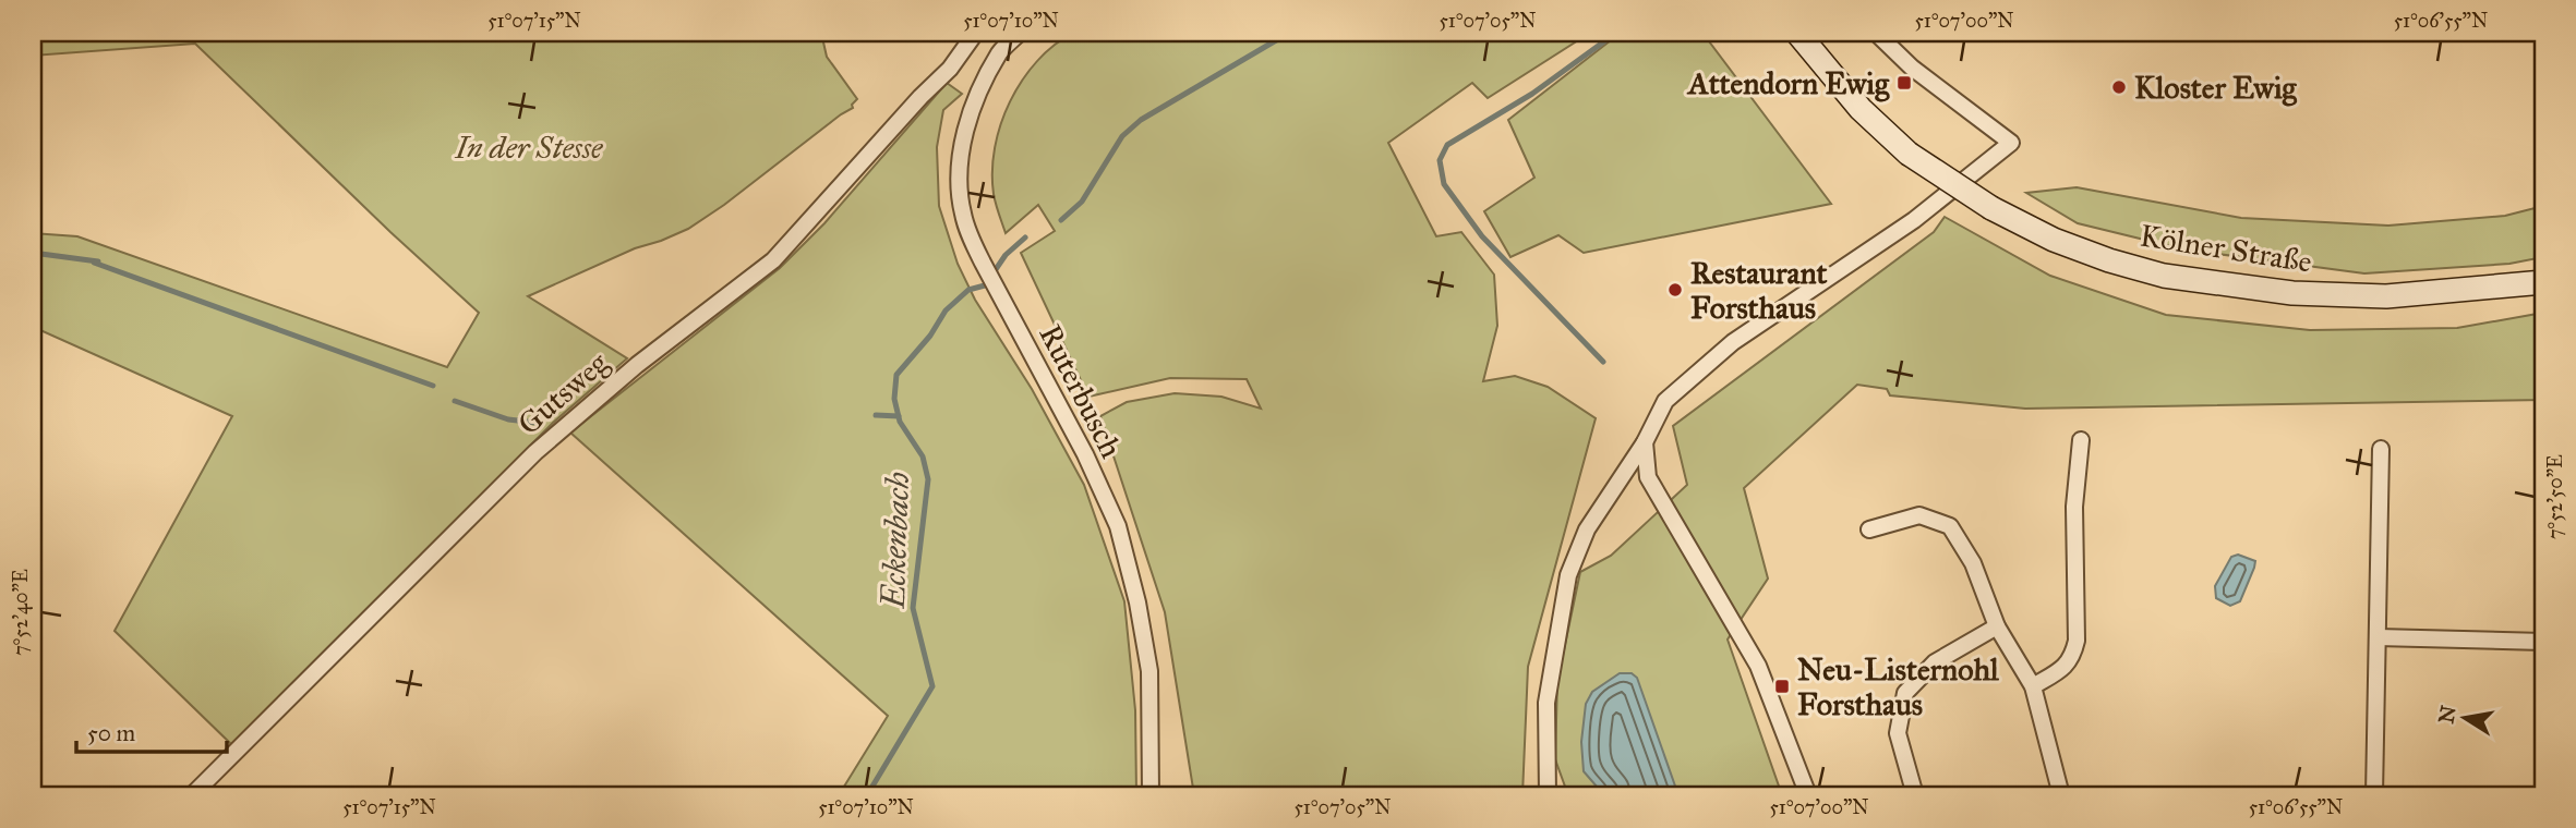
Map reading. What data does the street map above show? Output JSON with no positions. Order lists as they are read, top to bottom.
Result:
{
  "streets": {
    "main road": ["Kölner Straße"],
    "street": ["Ruterbusch", "Gutsweg"]
  },
  "water": ["Eckenbach"],
  "parks": ["In der Stesse"],
  "places": {
    "transit": ["Attendorn Ewig", "Neu-Listernohl Forsthaus"],
    "other": ["Kloster Ewig", "Restaurant Forsthaus"]
  },
  "scale_bar": "50 m",
  "north": "left",
  "coordinates": [
    "51°07'15\"N",
    "51°07'10\"N",
    "51°07'05\"N",
    "51°07'00\"N",
    "51°06'55\"N",
    "7°52'50\"E",
    "7°52'40\"E"
  ]
}
